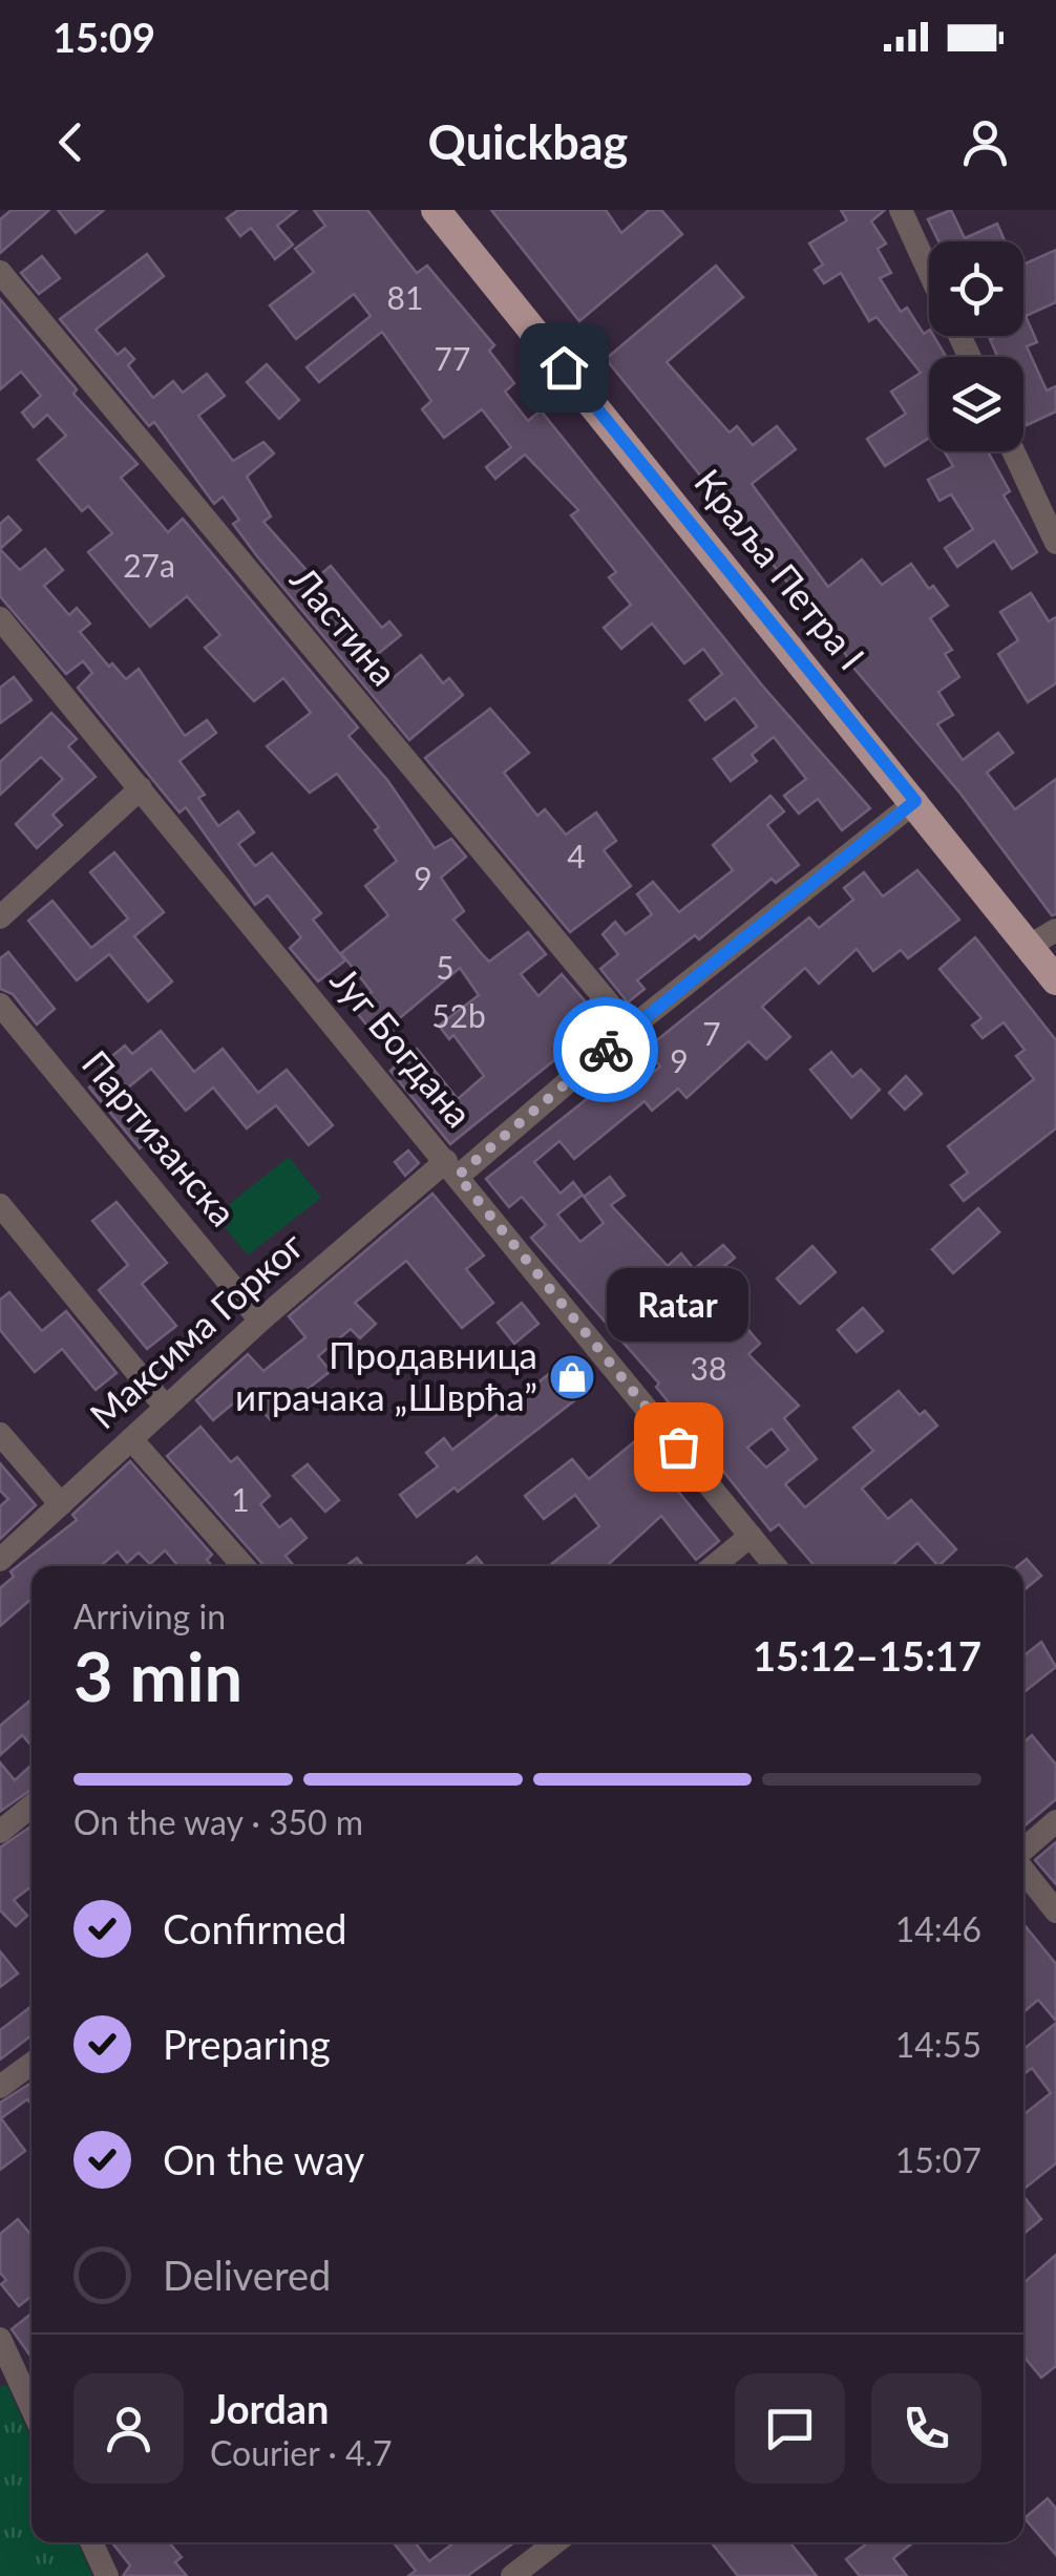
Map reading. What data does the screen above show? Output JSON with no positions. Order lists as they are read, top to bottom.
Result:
{
  "streets": {
    "main road": ["Краља Петра I"],
    "street": [
      "Ластина",
      "Југ Богдана",
      "Партизанска",
      "Максима Горког"
    ]
  },
  "crossings": [
    ["Краља Петра I", "Максима Горког"],
    ["Ластина", "Максима Горког"],
    ["Југ Богдана", "Максима Горког"],
    ["Партизанска", "Максима Горког"]
  ],
  "places": {
    "shop": ["Продавница играчака „Шврћа”"],
    "other": ["Ratar"]
  },
  "house_numbers": [
    "81",
    "77",
    "27a",
    "4",
    "9",
    "5",
    "52b",
    "7",
    "9",
    "38",
    "1"
  ],
  "page": {
    "status": "15:09",
    "header": "Quickbag",
    "bubble": "Ratar",
    "heading": ["3 min", "Arriving in", "15:12–15:17"],
    "panel": ["Jordan", "Courier · 4.7"],
    "bar": "On the way · 350 m",
    "list": [
      ["Confirmed", "14:46"],
      ["Preparing", "14:55"],
      ["On the way", "15:07"],
      "Delivered"
    ]
  }
}
